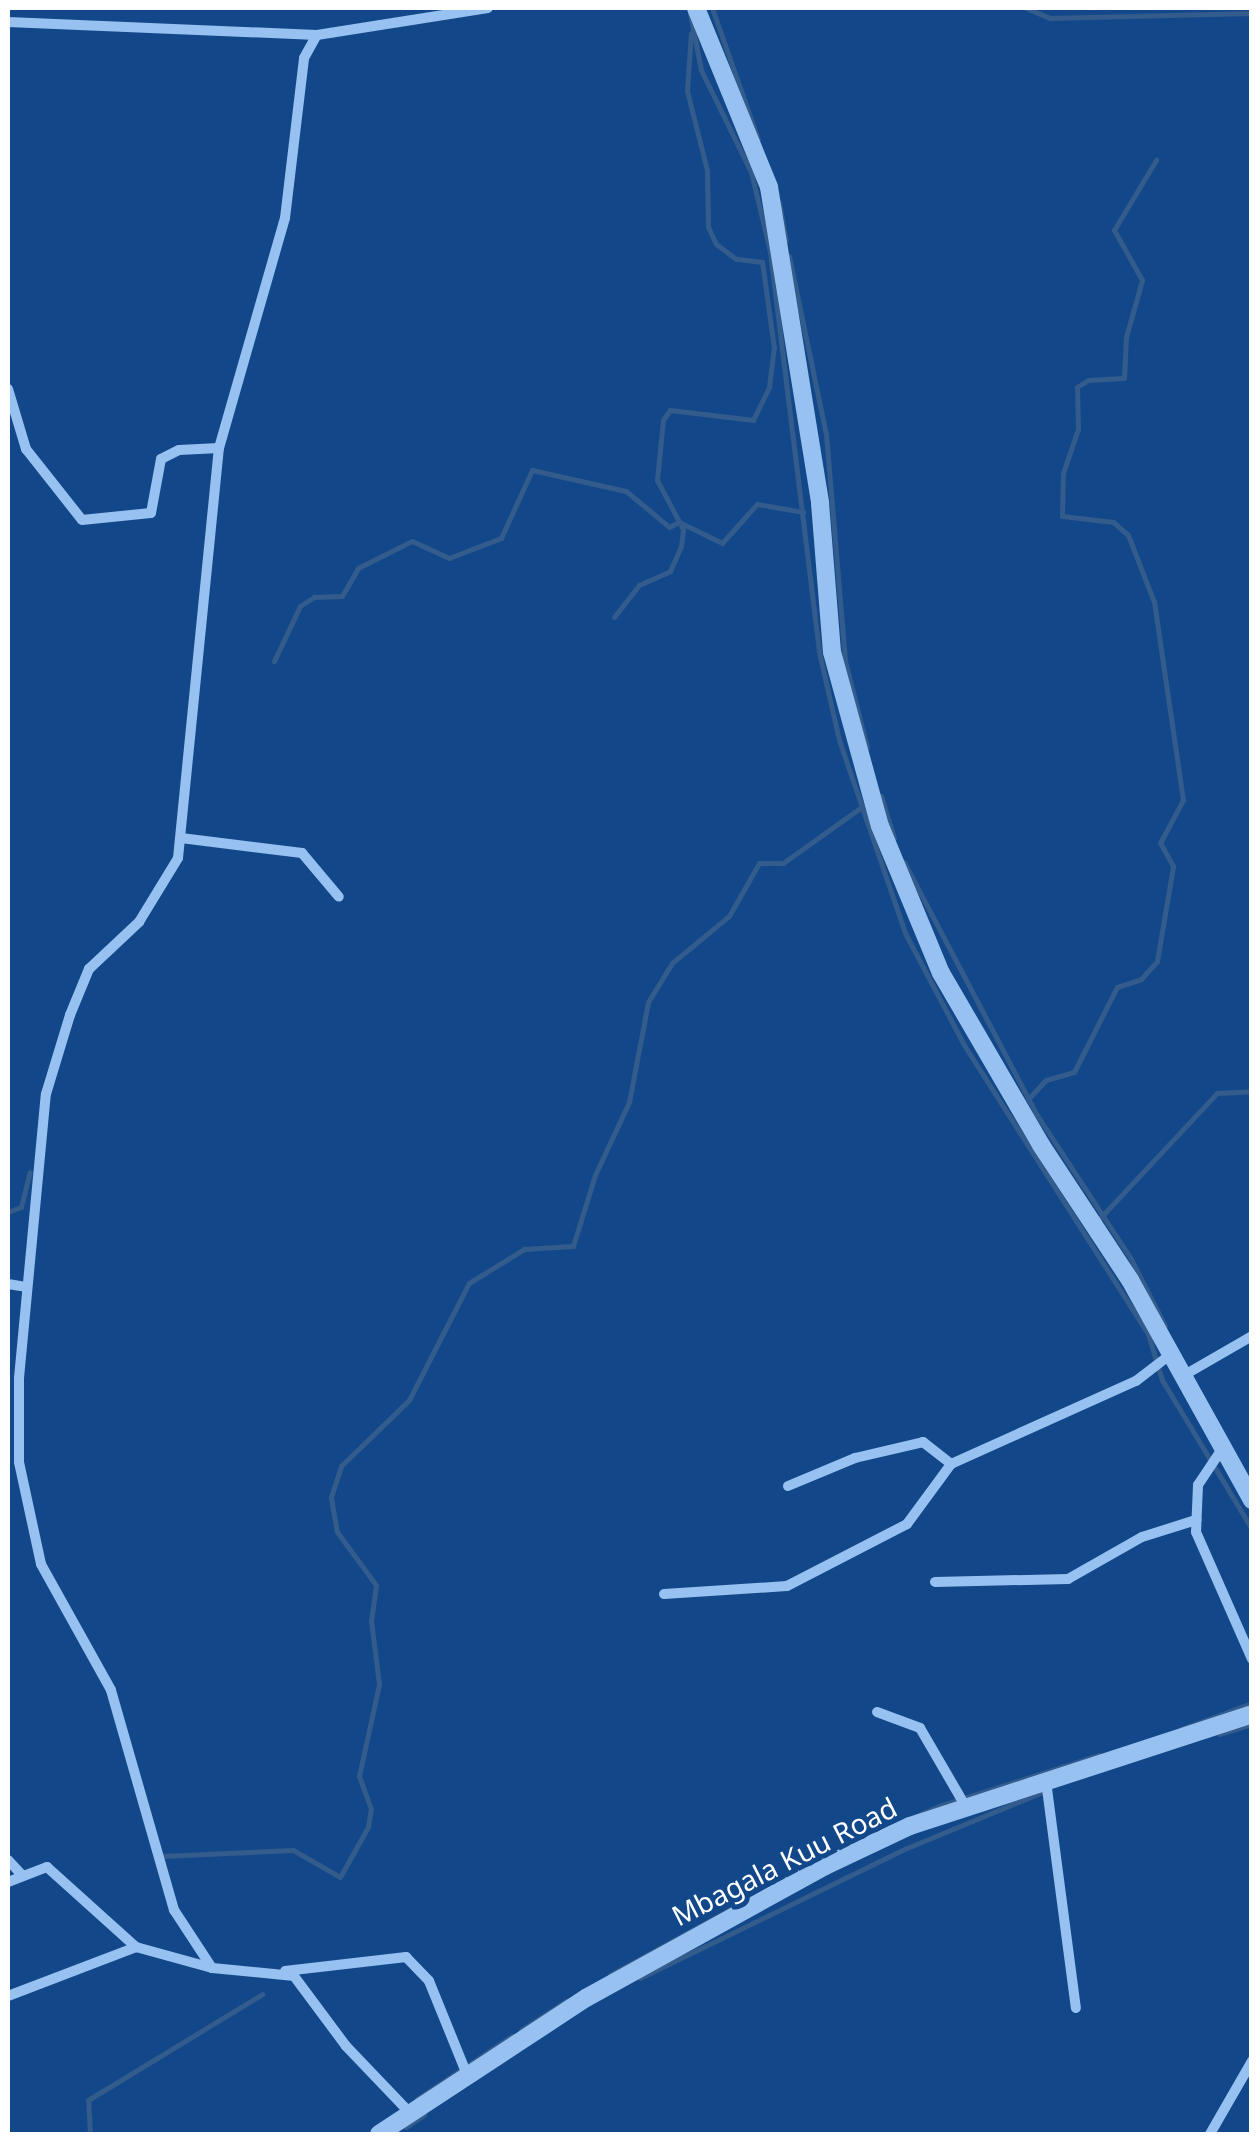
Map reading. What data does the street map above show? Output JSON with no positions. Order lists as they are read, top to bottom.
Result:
{
  "streets": {
    "street": ["Mbagala Kuu Road"]
  }
}
